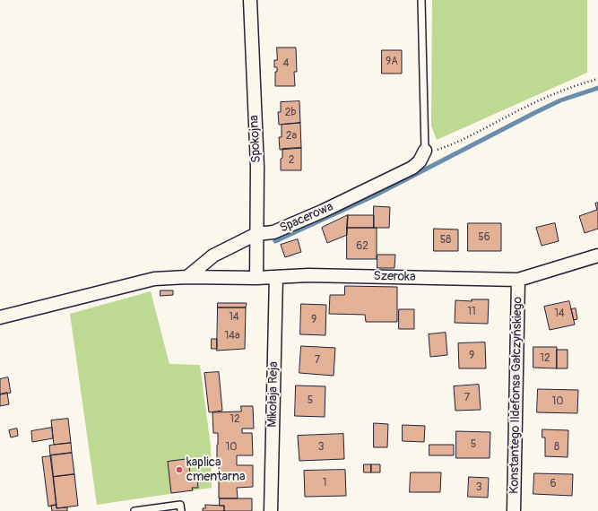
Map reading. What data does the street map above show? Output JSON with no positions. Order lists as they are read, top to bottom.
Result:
{
  "streets": {
    "street": [
      "Spokojna",
      "Spacerowa",
      "Szeroka",
      "Mikołaja Reja",
      "Konstantego Ildefonsa Gałczyńskiego"
    ]
  },
  "crossings": [
    ["Spokojna", "Spacerowa"],
    ["Spokojna", "Szeroka"],
    ["Spacerowa", "Szeroka"],
    ["Szeroka", "Mikołaja Reja"],
    ["Szeroka", "Konstantego Ildefonsa Gałczyńskiego"]
  ],
  "places": ["kaplica cmentarna"],
  "house_numbers": [
    "9A",
    "4",
    "2b",
    "2a",
    "2",
    "56",
    "58",
    "62",
    "11",
    "14",
    "14",
    "9",
    "14a",
    "9",
    "12",
    "7",
    "7",
    "5",
    "10",
    "12",
    "5",
    "10",
    "3",
    "8",
    "1",
    "6",
    "3"
  ]
}
